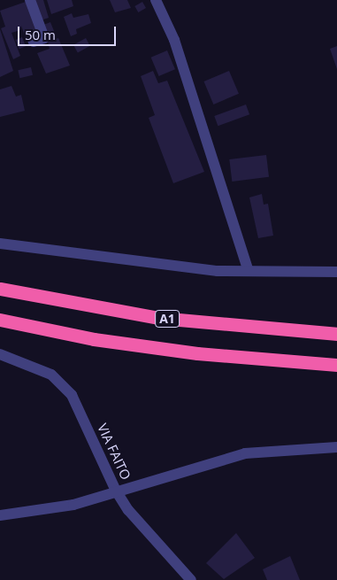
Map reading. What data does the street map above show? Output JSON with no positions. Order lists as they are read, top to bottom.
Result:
{
  "streets": {
    "highway": ["A1"],
    "street": ["VIA FAITO"]
  },
  "scale_bar": "50 m"
}
